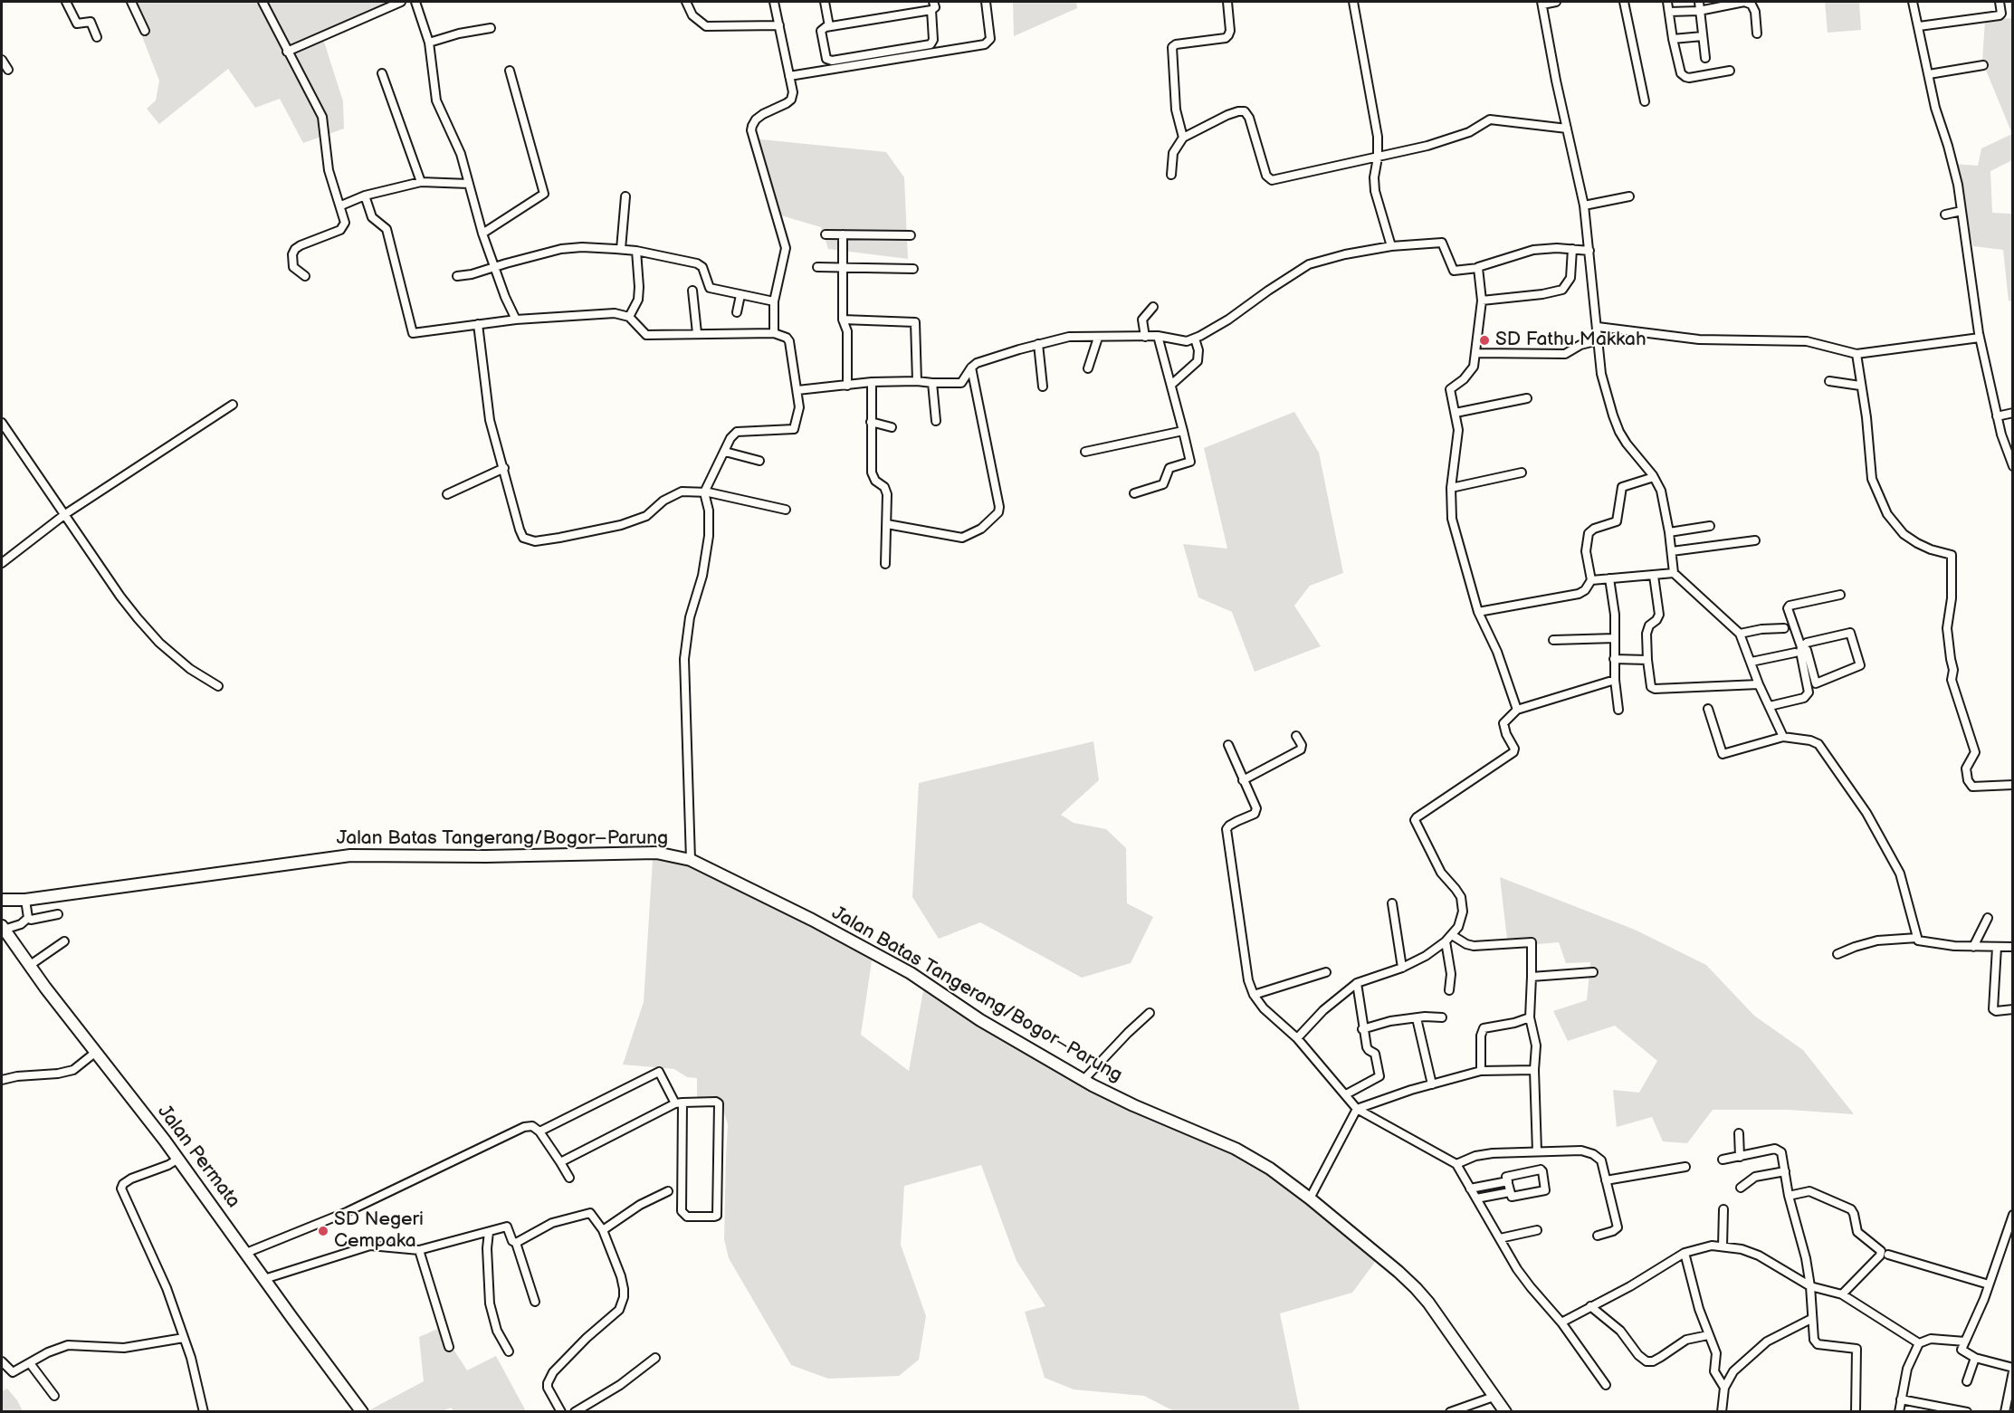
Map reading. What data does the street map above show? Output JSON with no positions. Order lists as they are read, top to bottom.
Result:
{
  "streets": {
    "main road": ["Jalan Batas Tangerang/Bogor–Parung", "Jalan Permata"]
  },
  "places": ["SD Fathu Makkah", "SD Negeri Cempaka"]
}
